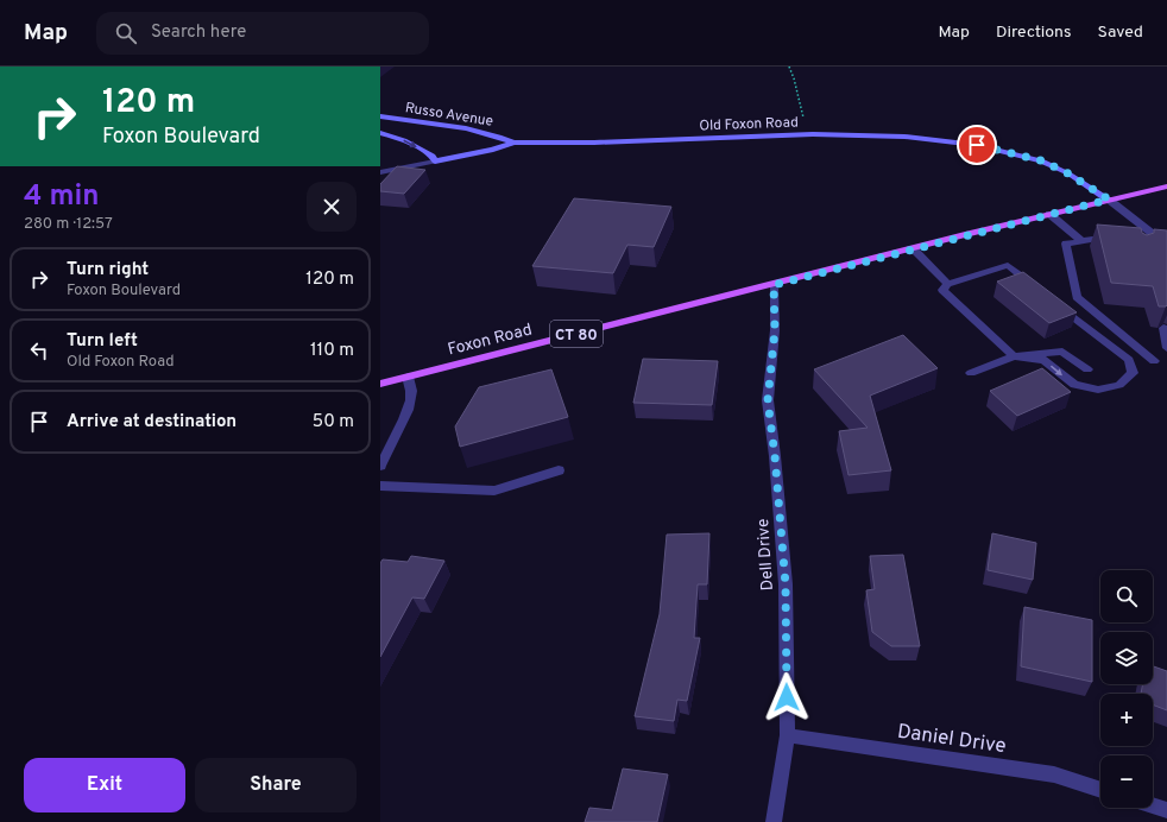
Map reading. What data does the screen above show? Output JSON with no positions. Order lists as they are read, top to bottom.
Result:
{
  "streets": {
    "main road": ["CT 80", "Foxon Road"],
    "street": [
      "Russo Avenue",
      "Old Foxon Road",
      "Dell Drive",
      "Daniel Drive"
    ]
  },
  "crossings": [
    ["Russo Avenue", "Old Foxon Road"],
    ["Old Foxon Road", "CT 80"],
    ["CT 80", "Foxon Road"],
    ["CT 80", "Dell Drive"],
    ["Foxon Road", "Dell Drive"],
    ["Dell Drive", "Daniel Drive"]
  ],
  "page": {
    "header": "Map",
    "search": "Search here",
    "nav": ["Map", "Directions", "Saved"],
    "turn": ["120 m", "Foxon Boulevard"],
    "heading": ["4 min", "280 m · 12:57"],
    "list": [
      {
        "name": "Turn right",
        "note": "Foxon Boulevard",
        "value": "120 m"
      },
      {
        "name": "Turn left",
        "note": "Old Foxon Road",
        "value": "110 m"
      },
      {
        "name": "Arrive at destination",
        "value": "50 m"
      }
    ],
    "map_buttons": ["+", "−"],
    "buttons": ["Exit", "Share"]
  }
}
